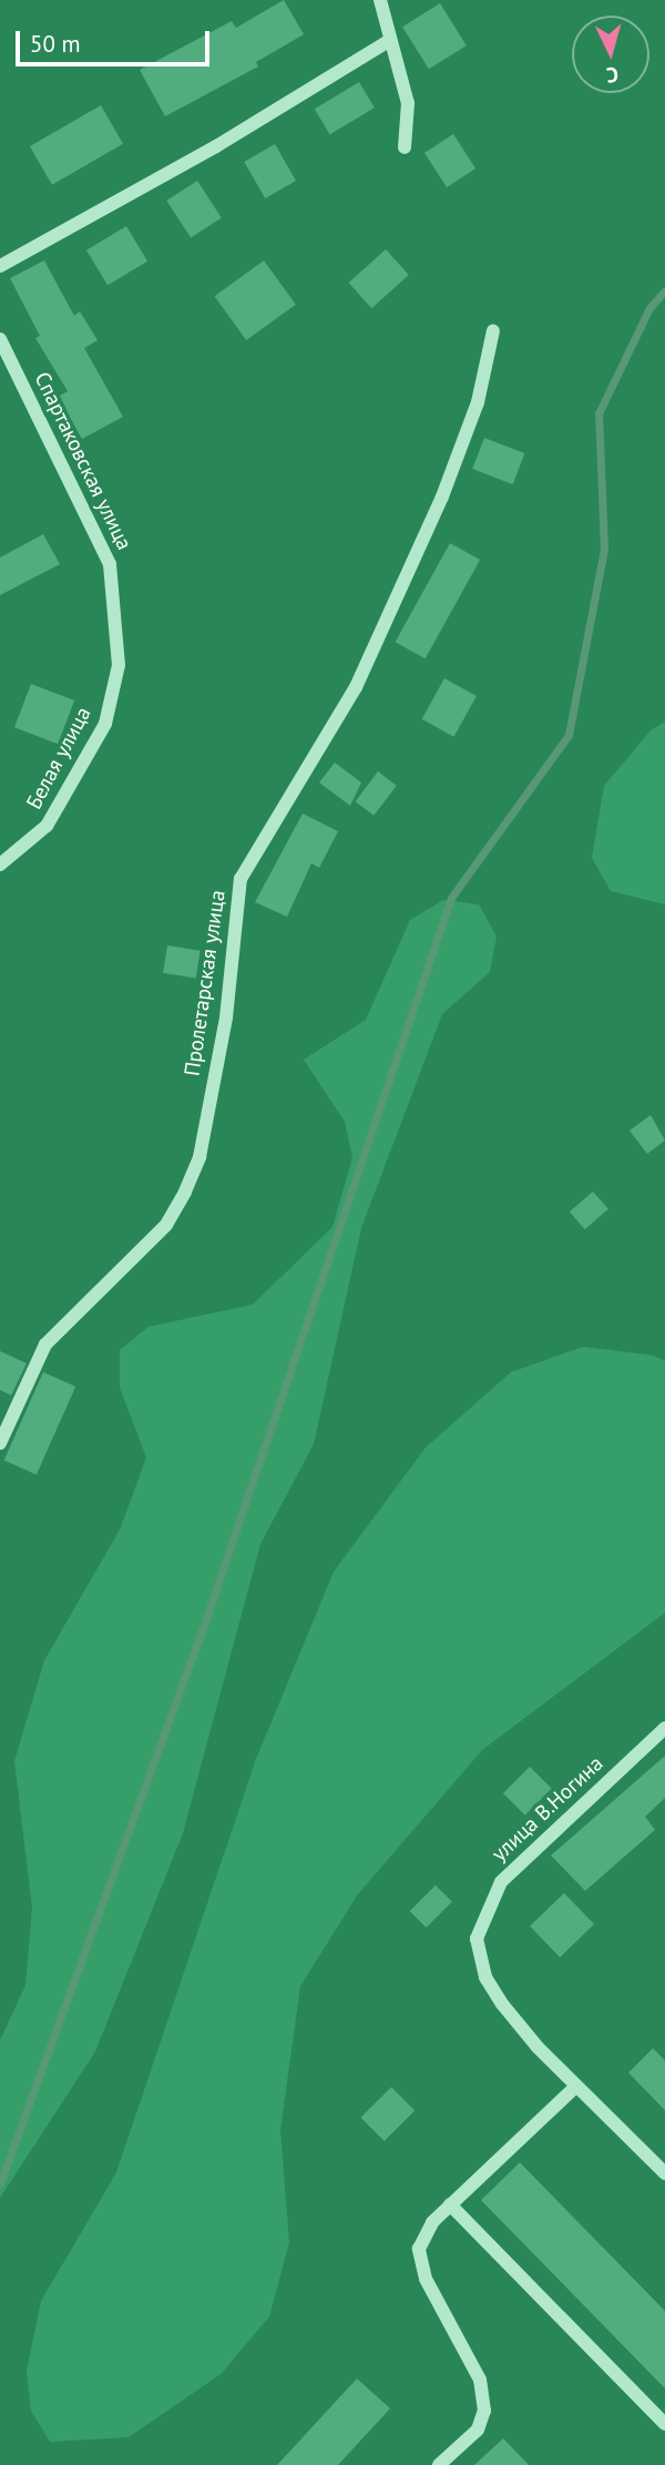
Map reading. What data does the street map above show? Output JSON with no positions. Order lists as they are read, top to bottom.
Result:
{
  "streets": {
    "street": [
      "Спартаковская улица",
      "Белая улица",
      "Пролетарская улица",
      "улица В.Ногина"
    ]
  },
  "crossings": [
    ["Спартаковская улица", "Белая улица"]
  ],
  "scale_bar": "50 m",
  "north": "bottom"
}
